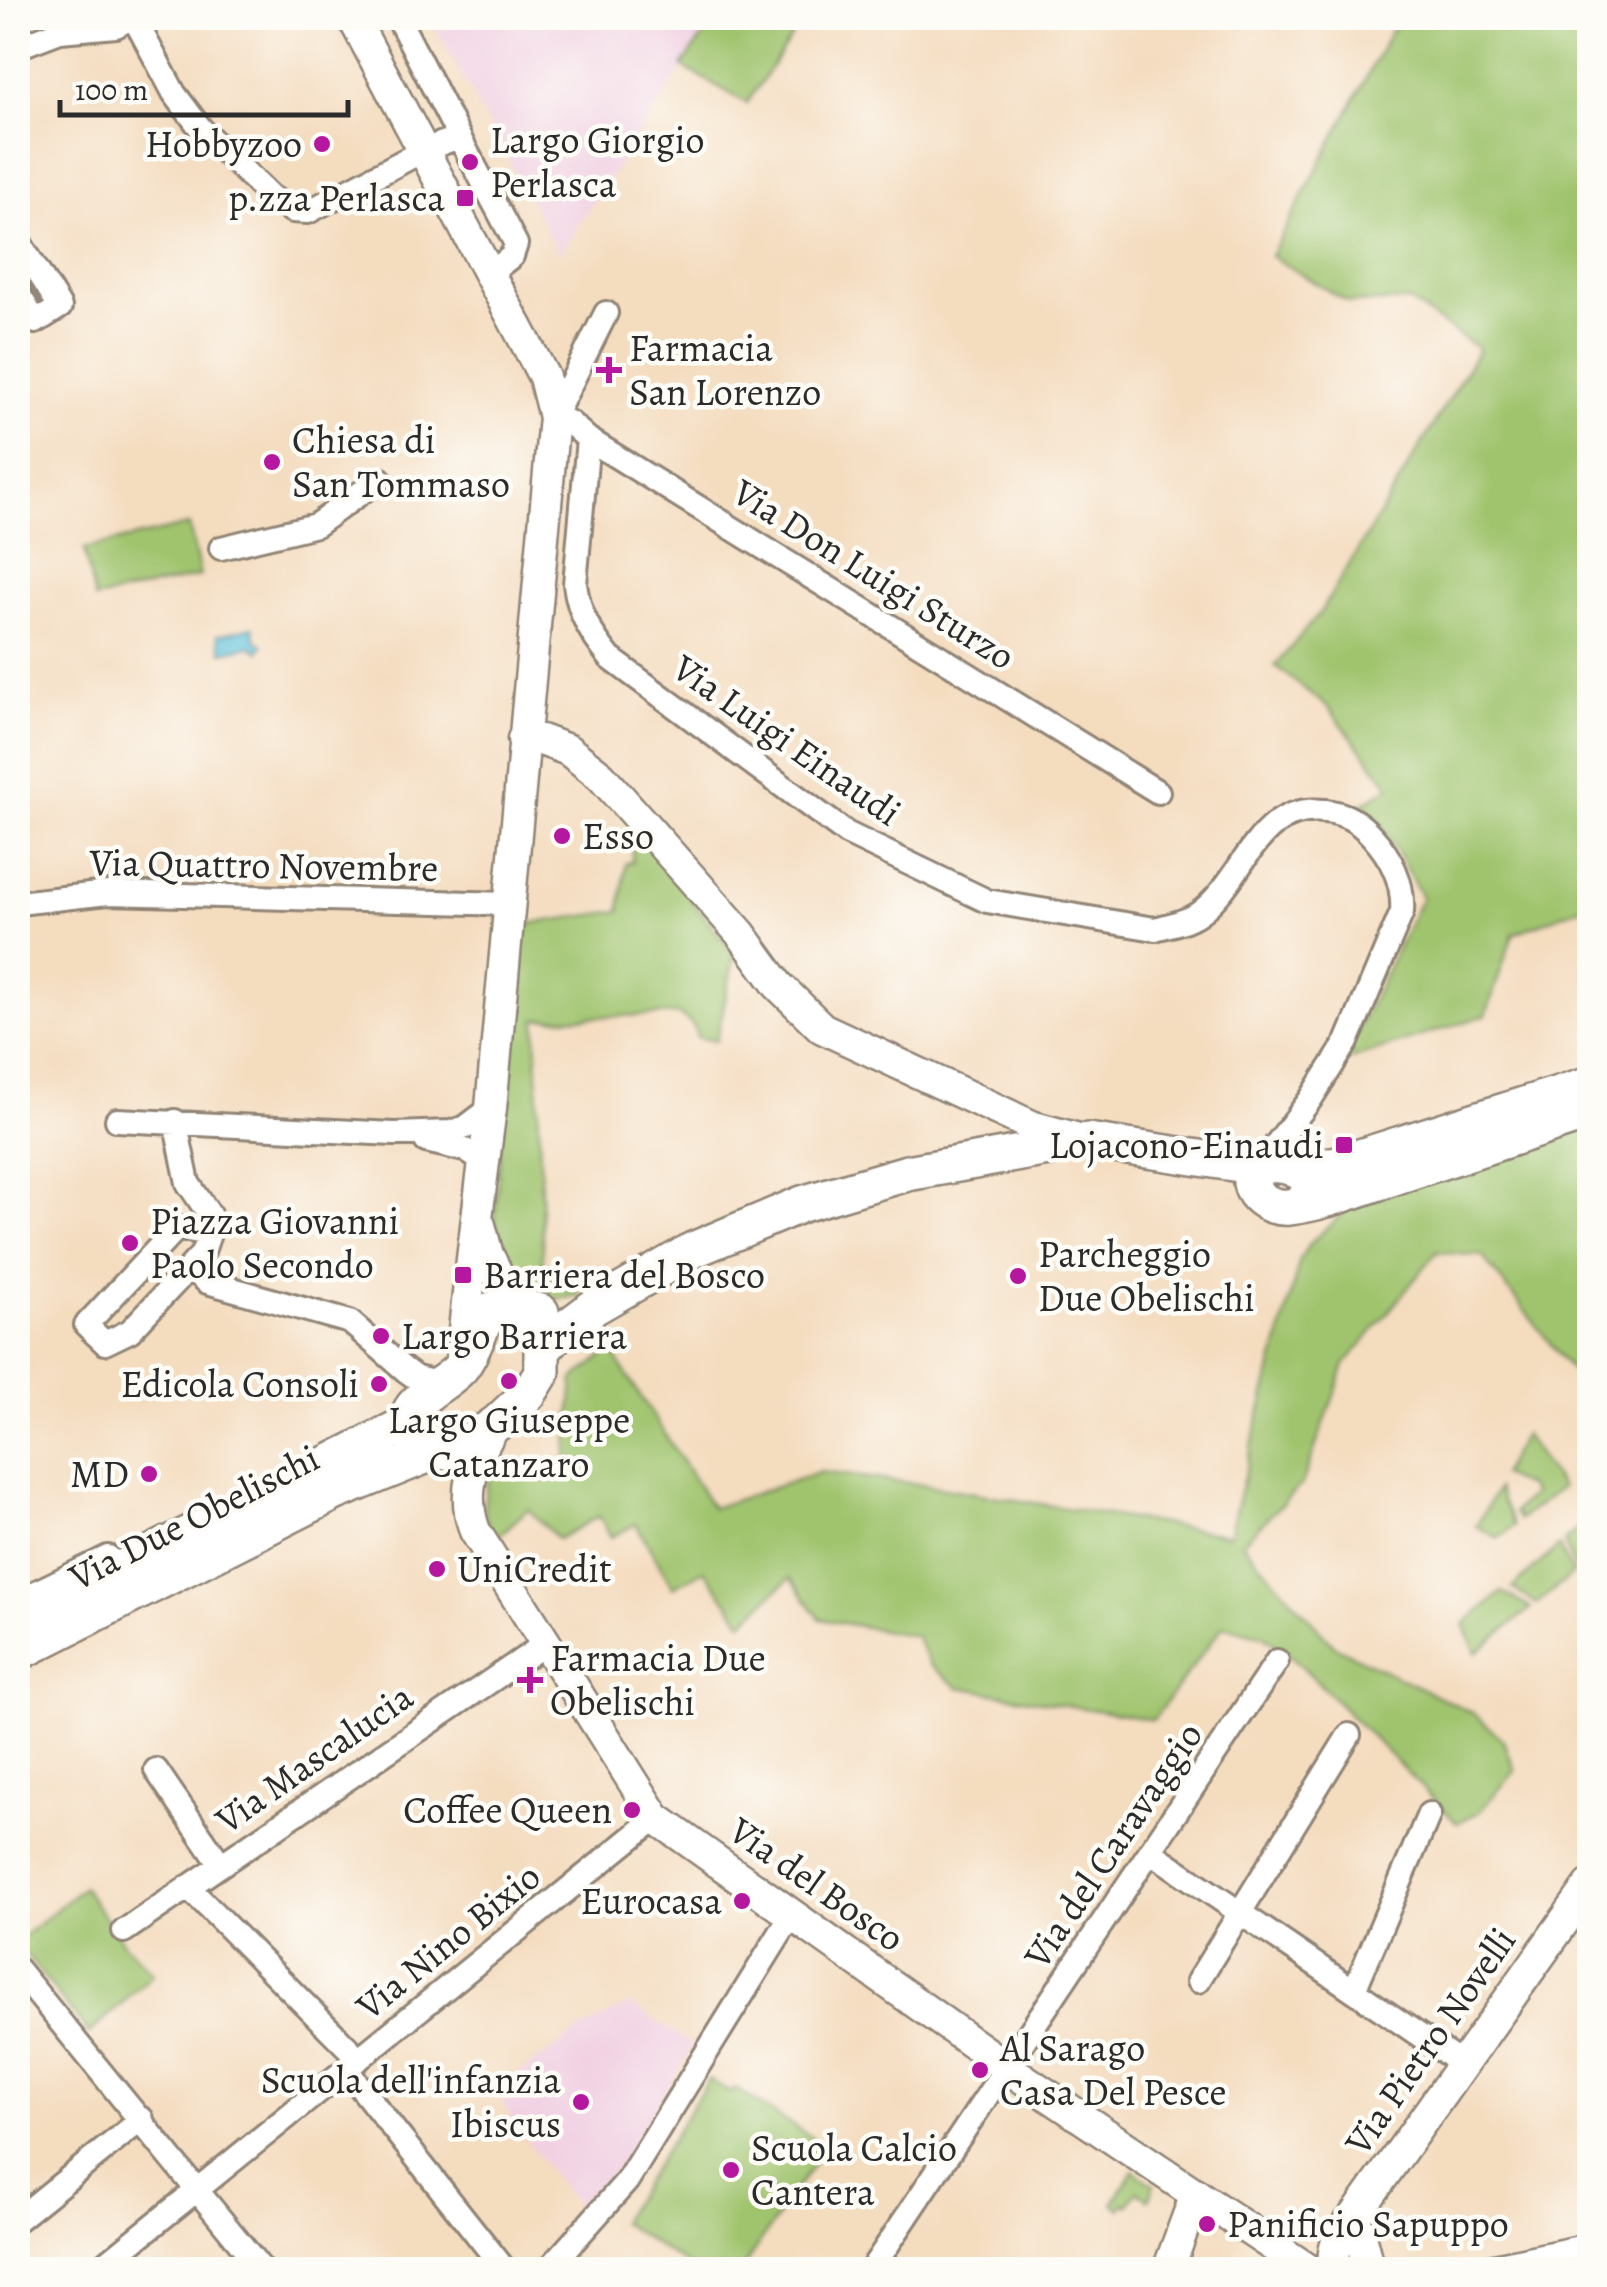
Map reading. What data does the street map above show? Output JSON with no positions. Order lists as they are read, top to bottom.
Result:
{
  "streets": {
    "main road": ["Via Due Obelischi", "Via del Bosco", "Via Pietro Novelli"],
    "street": [
      "Via Don Luigi Sturzo",
      "Via Luigi Einaudi",
      "Via Quattro Novembre",
      "Via Mascalucia",
      "Via del Caravaggio",
      "Via Nino Bixio"
    ]
  },
  "crossings": [
    ["Via Don Luigi Sturzo", "Via Luigi Einaudi"],
    ["Via Due Obelischi", "Via del Bosco"],
    ["Via Mascalucia", "Via del Bosco"],
    ["Via del Caravaggio", "Via del Bosco"],
    ["Via del Bosco", "Via Nino Bixio"]
  ],
  "places": {
    "other": [
      "Hobbyzoo",
      "Largo Giorgio Perlasca",
      "Chiesa di San Tommaso",
      "Esso",
      "Piazza Giovanni Paolo Secondo",
      "Parcheggio Due Obelischi",
      "Largo Barriera",
      "Largo Giuseppe Catanzaro",
      "Edicola Consoli",
      "MD",
      "UniCredit",
      "Coffee Queen",
      "Eurocasa",
      "Al Sarago Casa Del Pesce",
      "Scuola dell'infanzia Ibiscus",
      "Scuola Calcio Cantera",
      "Panificio Sapuppo"
    ],
    "transit": ["p.zza Perlasca", "Lojacono-Einaudi", "Barriera del Bosco"],
    "health": ["Farmacia San Lorenzo", "Farmacia Due Obelischi"]
  },
  "scale_bar": "100 m"
}
